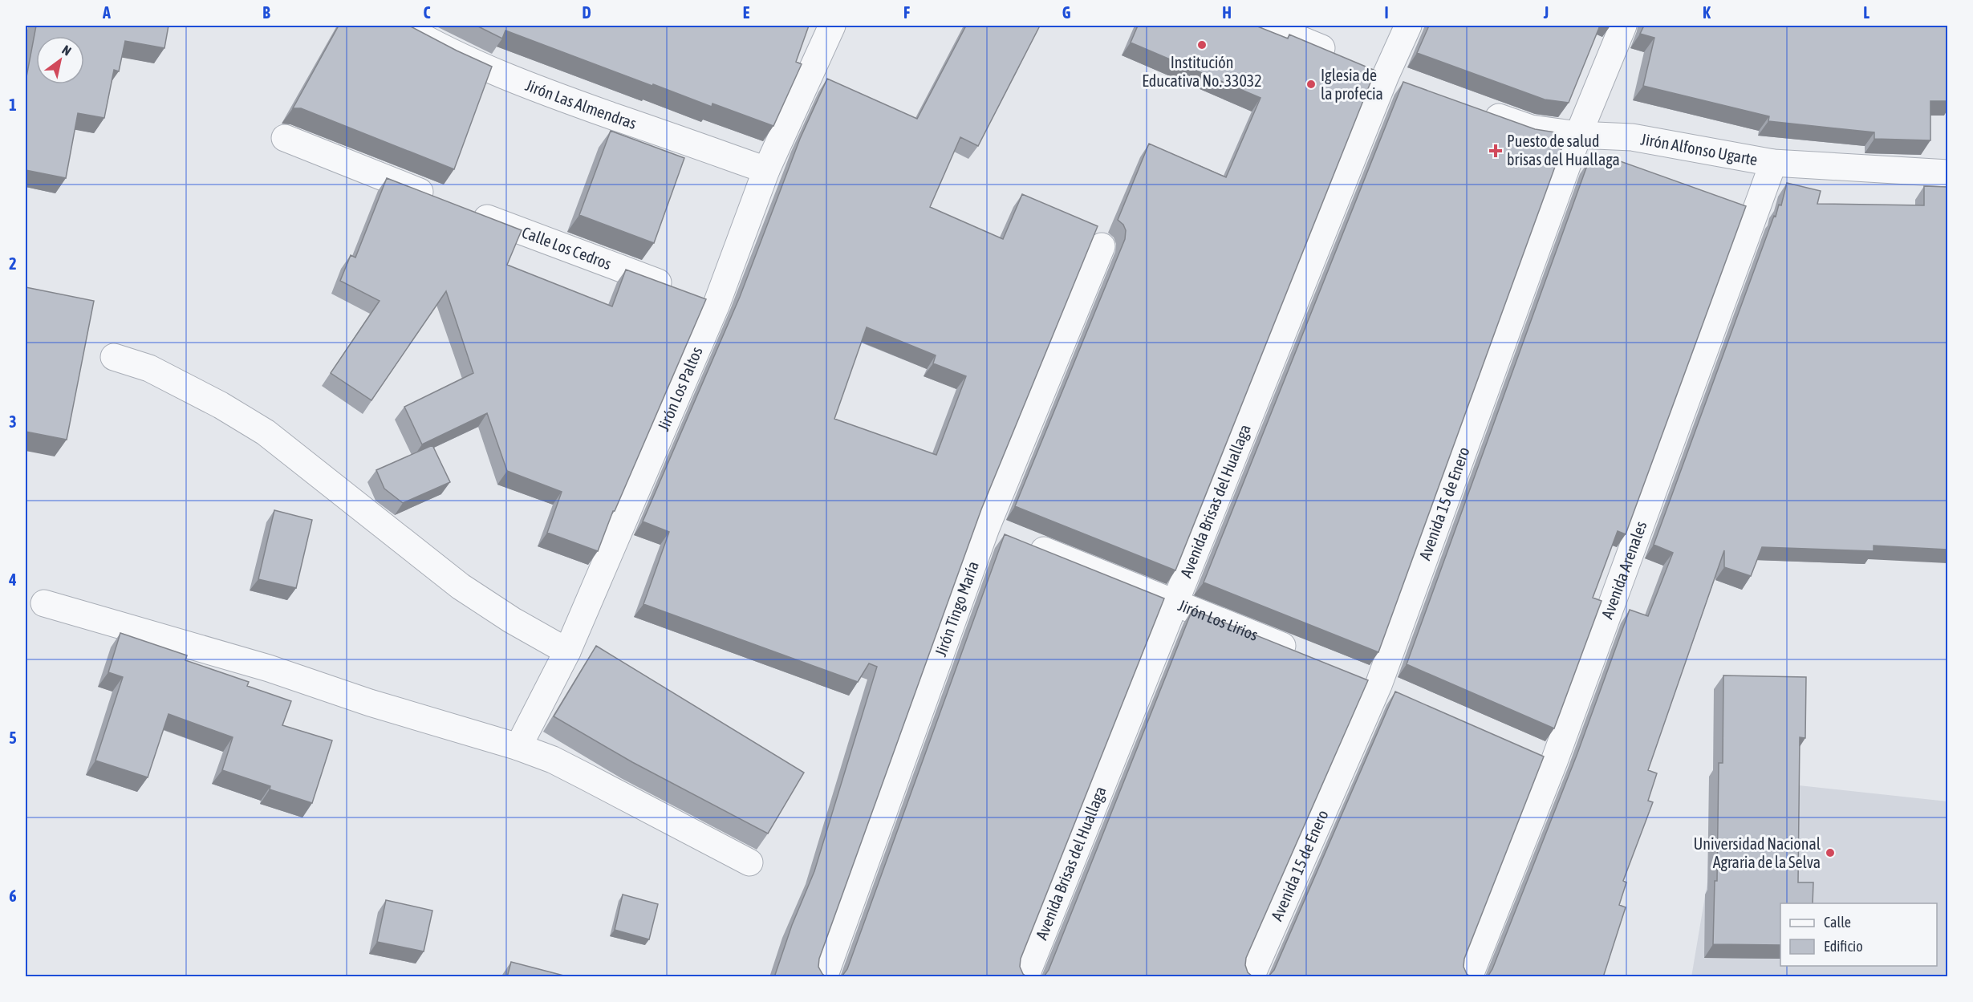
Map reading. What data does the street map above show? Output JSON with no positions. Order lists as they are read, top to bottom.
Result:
{
  "streets": {
    "street": [
      "Jirón Las Almendras",
      "Jirón Alfonso Ugarte",
      "Calle Los Cedros",
      "Jirón Los Paltos",
      "Avenida Brisas del Huallaga",
      "Avenida 15 de Enero",
      "Avenida Arenales",
      "Jirón Tingo María",
      "Jirón Los Lirios"
    ]
  },
  "crossings": [
    ["Jirón Las Almendras", "Jirón Los Paltos"],
    ["Jirón Alfonso Ugarte", "Avenida 15 de Enero"],
    ["Jirón Alfonso Ugarte", "Avenida Arenales"],
    ["Calle Los Cedros", "Jirón Los Paltos"],
    ["Avenida Brisas del Huallaga", "Jirón Los Lirios"],
    ["Jirón Tingo María", "Jirón Los Lirios"]
  ],
  "places": {
    "other": ["Institución Educativa No. 33032", "Iglesia de la profecia", "Universidad Nacional Agraria de la Selva"],
    "health": ["Puesto de salud brisas del Huallaga"]
  },
  "legend": ["Calle", "Edificio"],
  "north": "top right",
  "grid": {
    "columns": [
      "A",
      "B",
      "C",
      "D",
      "E",
      "F",
      "G",
      "H",
      "I",
      "J",
      "K",
      "L"
    ],
    "rows": [
      "1",
      "2",
      "3",
      "4",
      "5",
      "6"
    ]
  }
}
